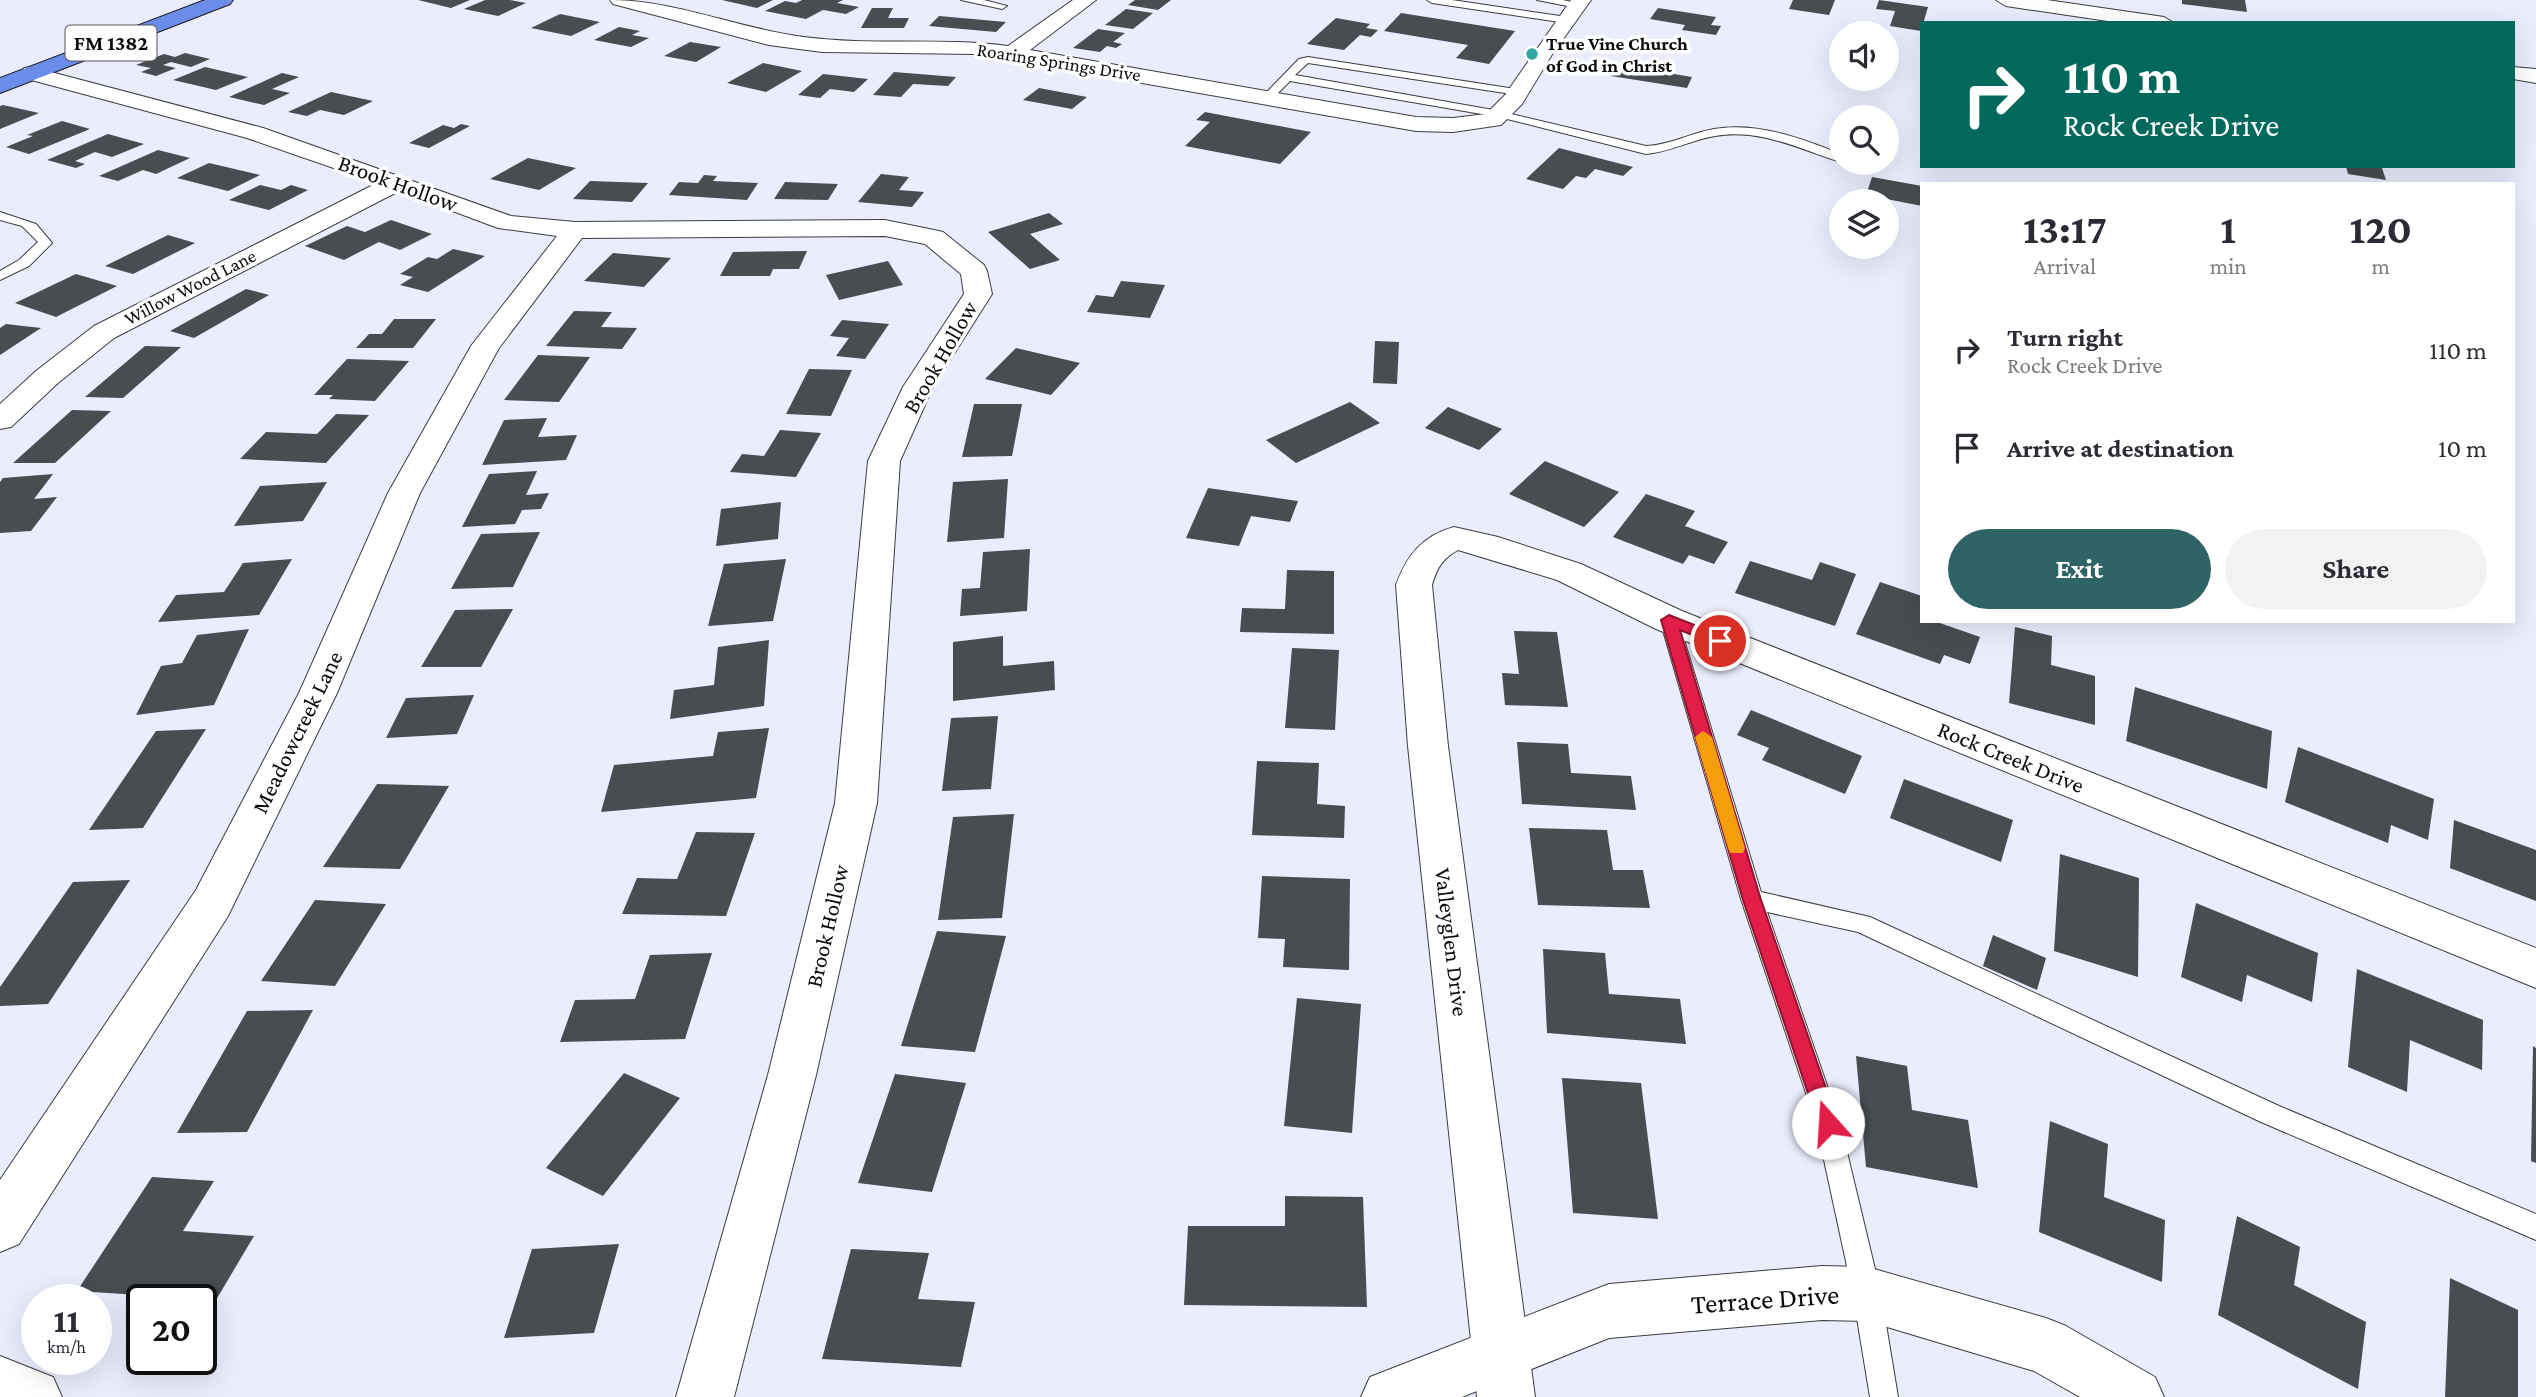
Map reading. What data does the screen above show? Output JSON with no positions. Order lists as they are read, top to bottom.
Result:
{
  "streets": {
    "main road": ["FM 1382"],
    "street": [
      "Roaring Springs Drive",
      "Brook Hollow",
      "Willow Wood Lane",
      "Meadowcreek Lane",
      "Rock Creek Drive",
      "Valleyglen Drive",
      "Terrace Drive"
    ]
  },
  "crossings": [
    ["FM 1382", "Brook Hollow"],
    ["Brook Hollow", "Willow Wood Lane"],
    ["Brook Hollow", "Meadowcreek Lane"],
    ["Rock Creek Drive", "Valleyglen Drive"],
    ["Valleyglen Drive", "Terrace Drive"]
  ],
  "places": ["True Vine Church of God in Christ"],
  "page": {
    "turn": ["110 m", "Rock Creek Drive"],
    "eta": [
      "13:17",
      "Arrival",
      "1",
      "min",
      "120",
      "m"
    ],
    "list": [
      {
        "name": "Turn right",
        "note": "Rock Creek Drive",
        "value": "110 m"
      },
      {
        "name": "Arrive at destination",
        "value": "10 m"
      }
    ],
    "buttons": ["Exit", "Share"],
    "speed": "11 km/h",
    "limit": "20"
  }
}
